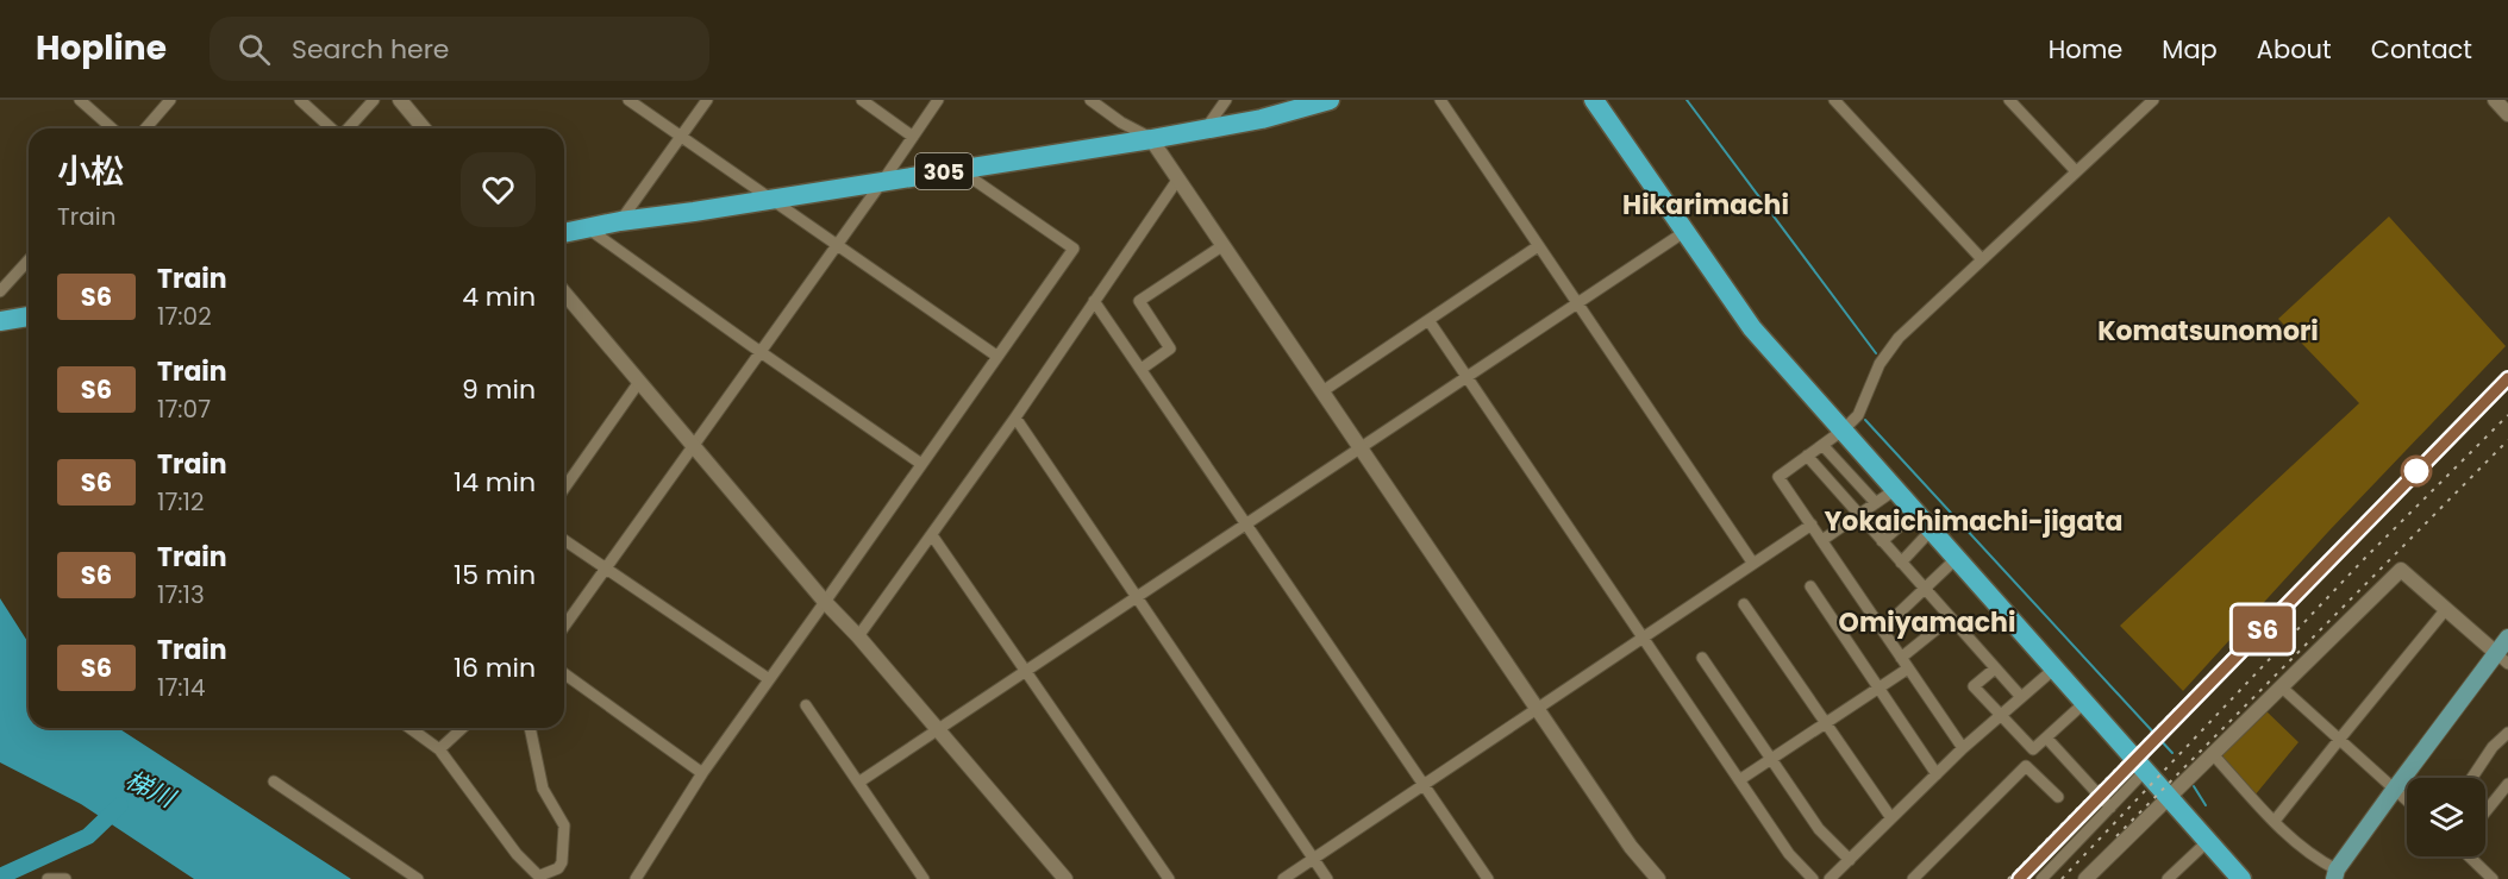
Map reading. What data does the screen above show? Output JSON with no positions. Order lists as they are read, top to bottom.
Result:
{
  "streets": {
    "highway": ["305"]
  },
  "districts": [
    "Hikarimachi",
    "Komatsunomori",
    "Yokaichimachi-jigata",
    "Omiyamachi"
  ],
  "water": ["梯川"],
  "page": {
    "header": "Hopline",
    "search": "Search here",
    "nav": [
      "Home",
      "Map",
      "About",
      "Contact"
    ],
    "on_map": "S6",
    "heading": ["小松", "Train"],
    "list": [
      {
        "mark": "S6",
        "name": "Train",
        "note": "17:02",
        "value": "4 min"
      },
      {
        "mark": "S6",
        "name": "Train",
        "note": "17:07",
        "value": "9 min"
      },
      {
        "mark": "S6",
        "name": "Train",
        "note": "17:12",
        "value": "14 min"
      },
      {
        "mark": "S6",
        "name": "Train",
        "note": "17:13",
        "value": "15 min"
      },
      {
        "mark": "S6",
        "name": "Train",
        "note": "17:14",
        "value": "16 min"
      }
    ]
  }
}
